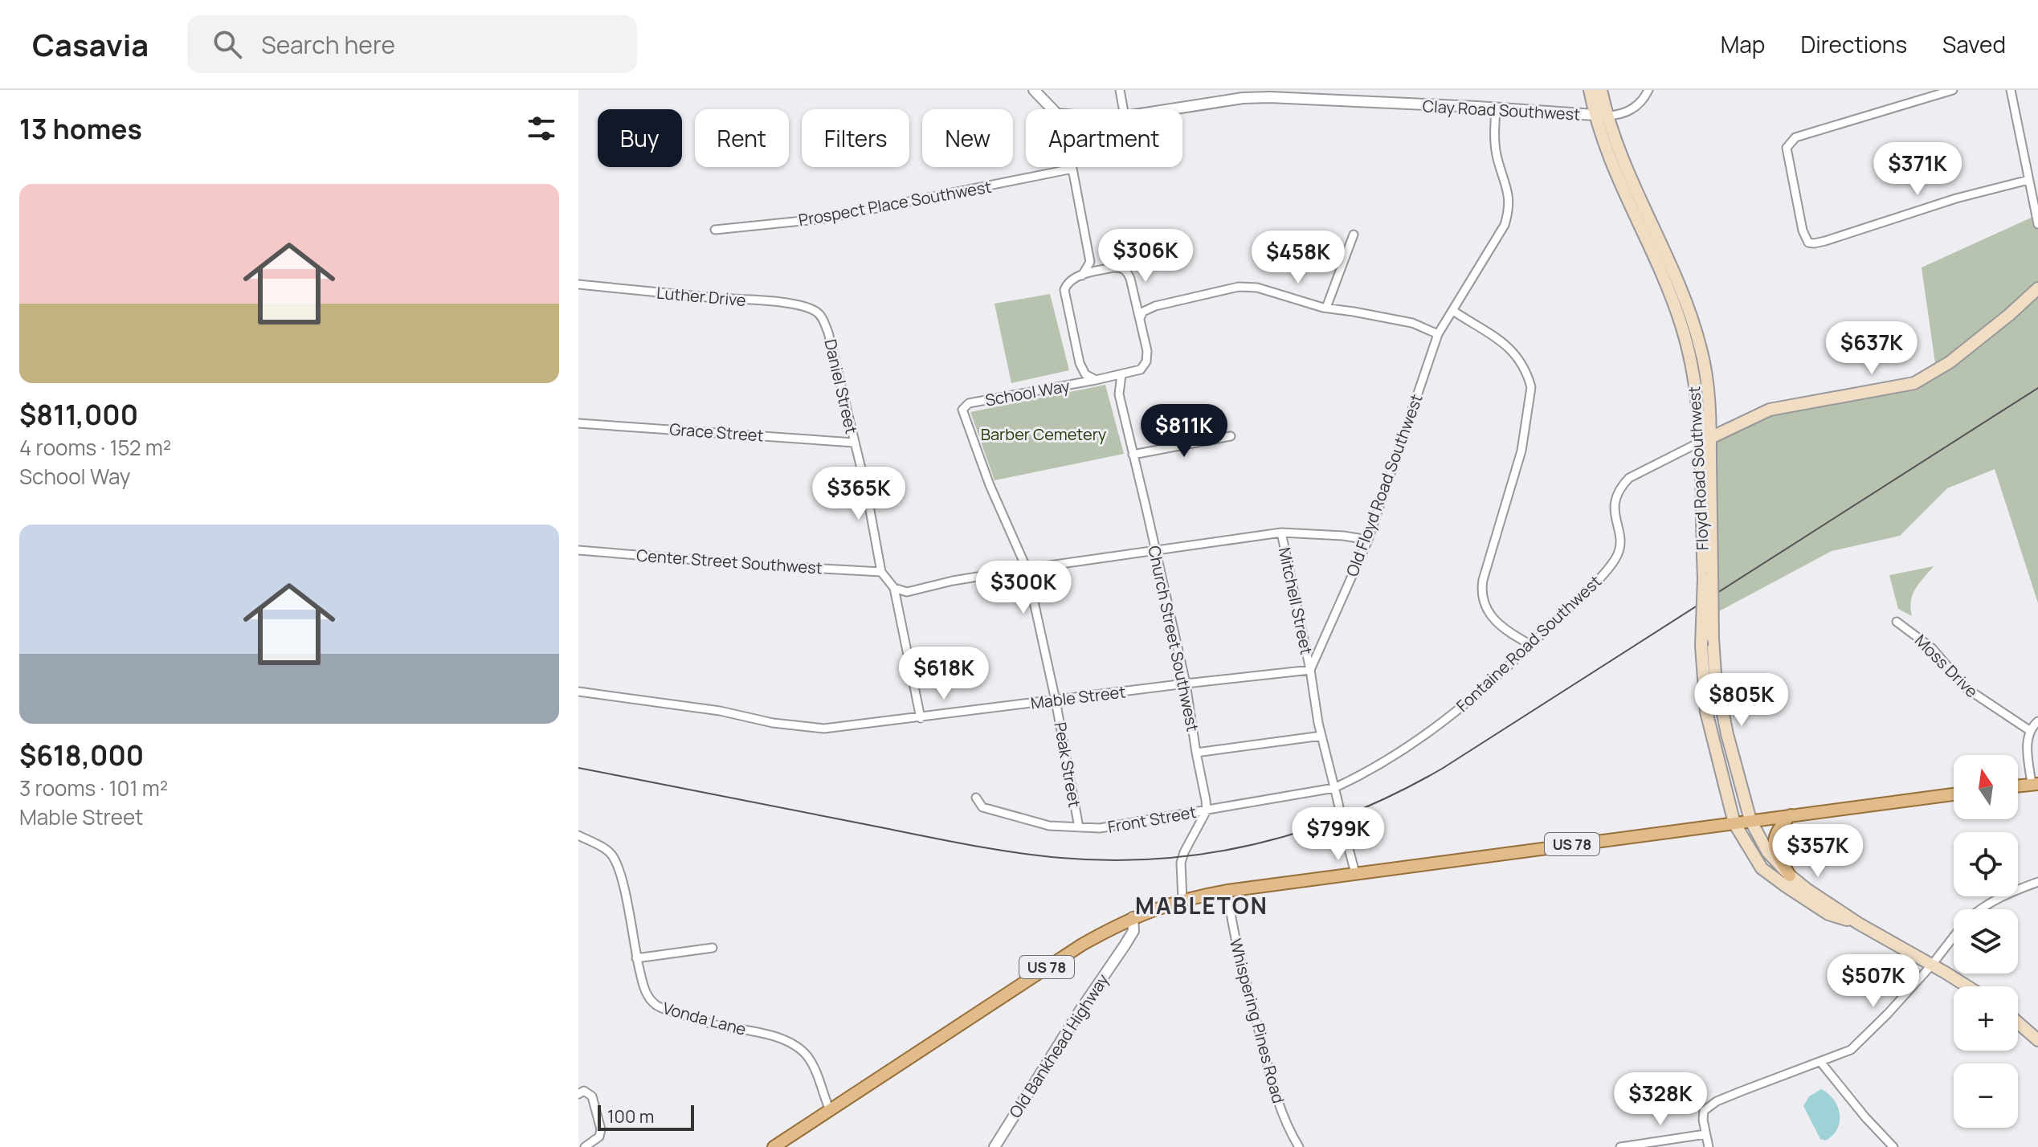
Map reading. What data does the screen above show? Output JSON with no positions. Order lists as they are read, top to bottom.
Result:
{
  "streets": {
    "main road": ["Floyd Road Southwest", "Fontaine Road Southwest", "US 78"],
    "street": [
      "Clay Road Southwest",
      "Prospect Place Southwest",
      "Luther Drive",
      "Daniel Street",
      "School Way",
      "Grace Street",
      "Old Floyd Road Southwest",
      "Center Street Southwest",
      "Mitchell Street",
      "Church Street Southwest",
      "Moss Drive",
      "Mable Street",
      "Peak Street",
      "Front Street",
      "Vonda Lane",
      "Whispering Pines Road",
      "Old Bankhead Highway"
    ]
  },
  "crossings": [
    ["Clay Road Southwest", "Floyd Road Southwest"],
    ["Clay Road Southwest", "Old Floyd Road Southwest"],
    ["Luther Drive", "Daniel Street"],
    ["Daniel Street", "Grace Street"],
    ["Daniel Street", "Center Street Southwest"],
    ["Daniel Street", "Mable Street"],
    ["School Way", "Peak Street"],
    ["Floyd Road Southwest", "Fontaine Road Southwest"],
    ["Floyd Road Southwest", "US 78"],
    ["Old Floyd Road Southwest", "Mitchell Street"],
    ["Old Floyd Road Southwest", "Mable Street"],
    ["Mitchell Street", "Mable Street"],
    ["Church Street Southwest", "Mable Street"],
    ["Church Street Southwest", "Front Street"],
    ["Fontaine Road Southwest", "Front Street"],
    ["Mable Street", "Peak Street"],
    ["Peak Street", "Front Street"],
    ["US 78", "Vonda Lane"],
    ["US 78", "Whispering Pines Road"],
    ["US 78", "Old Bankhead Highway"]
  ],
  "districts": ["MABLETON"],
  "parks": ["Barber Cemetery"],
  "scale_bar": "100 m",
  "north": "top",
  "page": {
    "header": "Casavia",
    "search": "Search here",
    "nav": ["Map", "Directions", "Saved"],
    "heading": "13 homes",
    "chip": [
      "Buy",
      "Rent",
      "Filters",
      "New",
      "Apartment"
    ],
    "price": [
      "$371K",
      "$306K",
      "$458K",
      "$637K",
      "$811K",
      "$365K",
      "$300K",
      "$618K",
      "$805K",
      "$799K",
      "$357K",
      "$507K",
      "$328K"
    ],
    "list": [
      {
        "name": "$811,000",
        "note": "4 rooms · 152 m² · School Way"
      },
      {
        "name": "$618,000",
        "note": "3 rooms · 101 m² · Mable Street"
      }
    ],
    "map_buttons": ["+", "−"],
    "scale": "100 m"
  }
}
